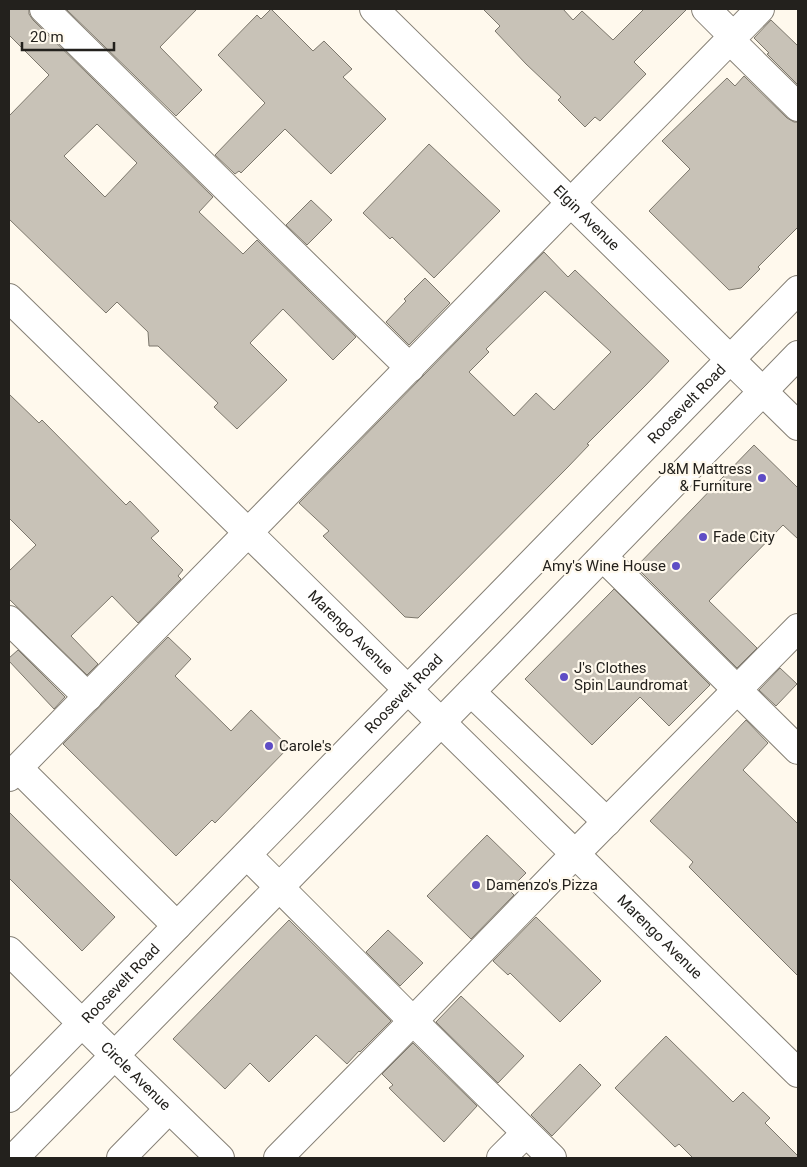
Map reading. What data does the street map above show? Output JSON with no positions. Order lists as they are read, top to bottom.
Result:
{
  "streets": {
    "main road": [
      "Elgin Avenue",
      "Roosevelt Road",
      "Marengo Avenue",
      "Circle Avenue"
    ]
  },
  "crossings": [
    ["Elgin Avenue", "Roosevelt Road"],
    ["Roosevelt Road", "Marengo Avenue"],
    ["Roosevelt Road", "Circle Avenue"]
  ],
  "places": [
    "J&M Mattress & Furniture",
    "Fade City",
    "Amy's Wine House",
    "J's Clothes Spin Laundromat",
    "Carole's",
    "Damenzo's Pizza"
  ],
  "scale_bar": "20 m"
}
